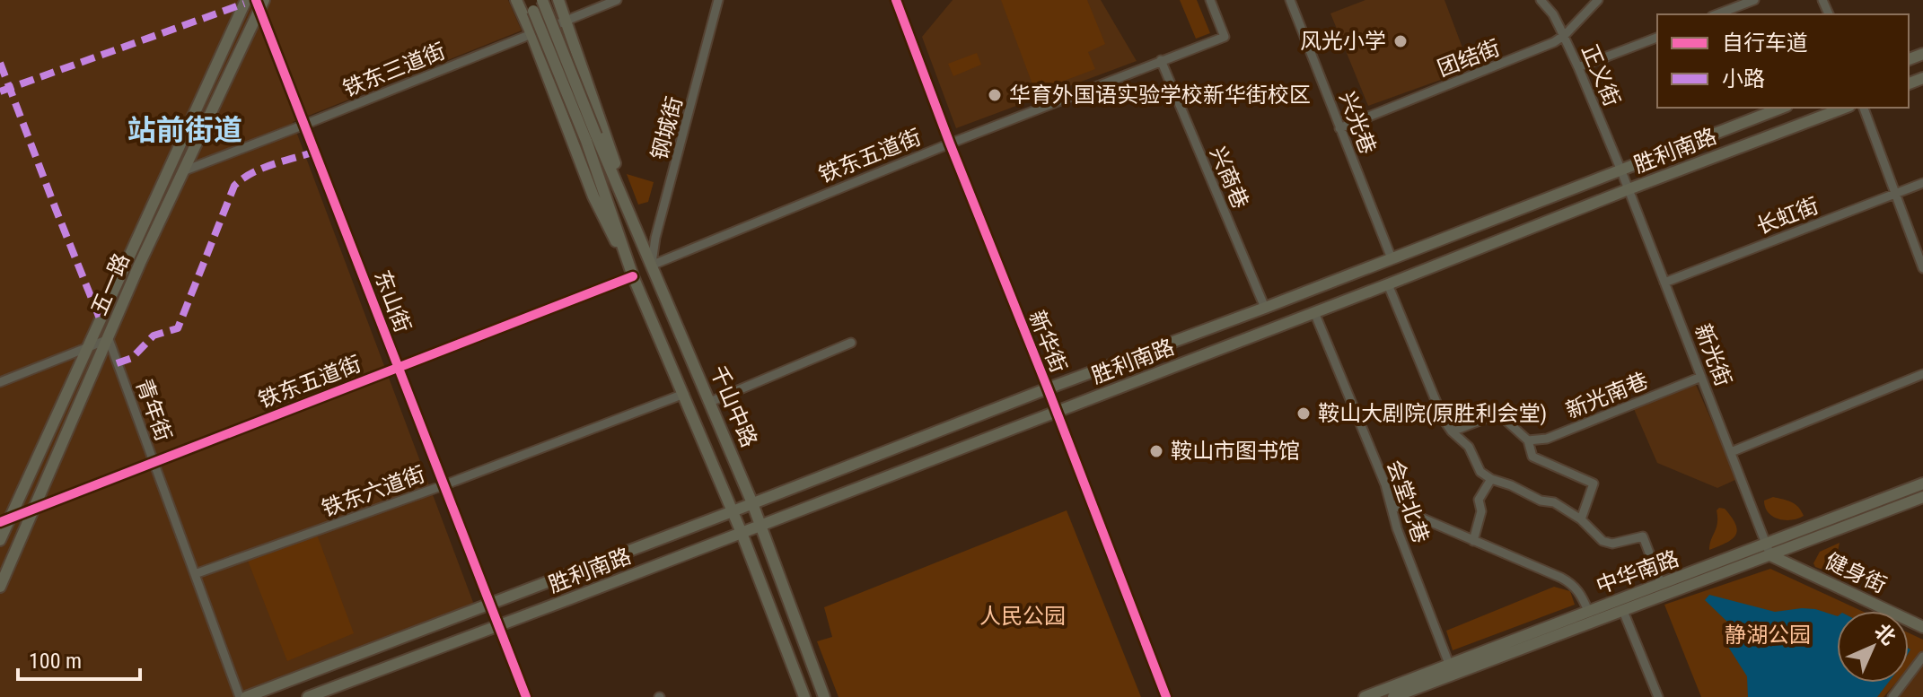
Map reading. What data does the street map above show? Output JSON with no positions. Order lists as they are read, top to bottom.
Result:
{
  "streets": {
    "main road": [
      "胜利南路",
      "五一路",
      "千山中路",
      "中华南路",
      "健身街"
    ],
    "street": [
      "团结街",
      "铁东三道街",
      "正义街",
      "兴光巷",
      "钢城街",
      "铁东五道街",
      "兴商巷",
      "长虹街",
      "东山街",
      "新华街",
      "新光街",
      "新光南巷",
      "青年街",
      "铁东六道街",
      "会堂北巷"
    ]
  },
  "crossings": [
    ["团结街", "正义街"],
    ["团结街", "兴光巷"],
    ["铁东三道街", "五一路"],
    ["铁东三道街", "东山街"],
    ["正义街", "胜利南路"],
    ["正义街", "新光街"],
    ["兴光巷", "胜利南路"],
    ["钢城街", "铁东五道街"],
    ["钢城街", "千山中路"],
    ["胜利南路", "兴商巷"],
    ["胜利南路", "东山街"],
    ["胜利南路", "新华街"],
    ["胜利南路", "新光街"],
    ["胜利南路", "千山中路"],
    ["胜利南路", "会堂北巷"],
    ["铁东五道街", "兴商巷"],
    ["铁东五道街", "五一路"],
    ["铁东五道街", "东山街"],
    ["铁东五道街", "新华街"],
    ["铁东五道街", "千山中路"],
    ["铁东五道街", "青年街"],
    ["长虹街", "新光街"],
    ["五一路", "东山街"],
    ["五一路", "青年街"],
    ["东山街", "铁东六道街"],
    ["新光街", "新光南巷"],
    ["新光街", "中华南路"],
    ["新光街", "健身街"],
    ["千山中路", "铁东六道街"],
    ["青年街", "铁东六道街"],
    ["会堂北巷", "中华南路"],
    ["中华南路", "健身街"]
  ],
  "districts": ["站前街道"],
  "parks": ["人民公园", "静湖公园"],
  "places": [
    "风光小学",
    "华育外国语实验学校新华街校区",
    "鞍山大剧院(原胜利会堂)",
    "鞍山市图书馆"
  ],
  "legend": ["自行车道", "小路"],
  "scale_bar": "100 m",
  "north": "top right"
}
